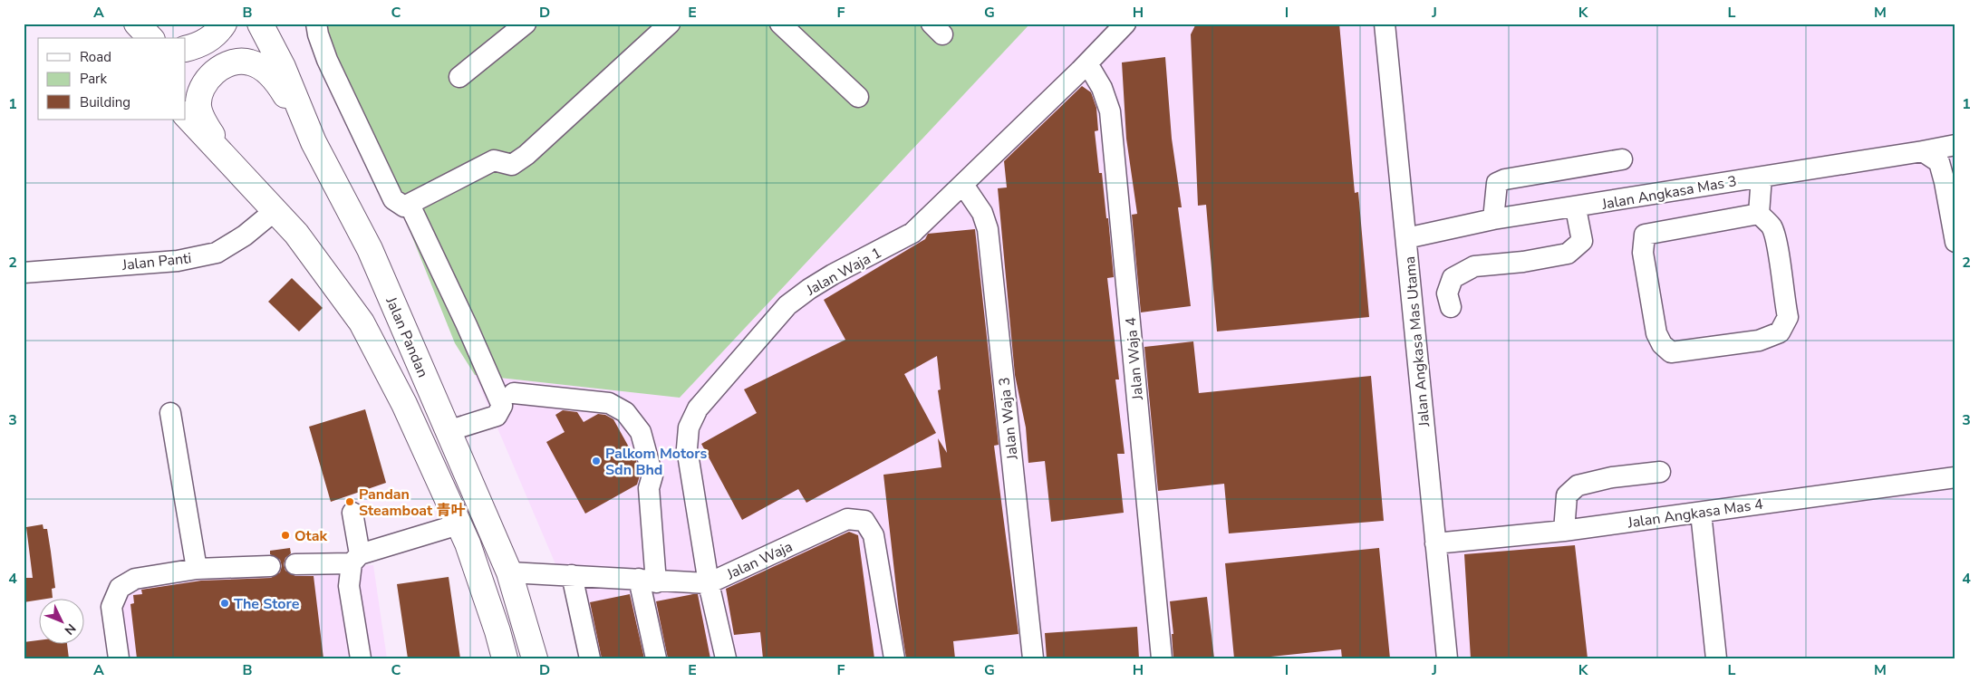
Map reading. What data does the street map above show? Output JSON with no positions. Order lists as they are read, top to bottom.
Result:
{
  "streets": {
    "highway": ["Jalan Pandan"],
    "street": [
      "Jalan Angkasa Mas 3",
      "Jalan Panti",
      "Jalan Waja 1",
      "Jalan Angkasa Mas Utama",
      "Jalan Waja 4",
      "Jalan Waja 3",
      "Jalan Angkasa Mas 4",
      "Jalan Waja"
    ]
  },
  "crossings": [
    ["Jalan Angkasa Mas 3", "Jalan Angkasa Mas Utama"],
    ["Jalan Panti", "Jalan Pandan"],
    ["Jalan Waja 1", "Jalan Waja 4"],
    ["Jalan Waja 1", "Jalan Waja 3"],
    ["Jalan Waja 1", "Jalan Waja"],
    ["Jalan Pandan", "Jalan Waja"],
    ["Jalan Angkasa Mas Utama", "Jalan Angkasa Mas 4"]
  ],
  "places": [
    "Palkom Motors Sdn Bhd",
    "Pandan Steamboat 青叶",
    "Otak",
    "The Store"
  ],
  "legend": ["Road", "Park", "Building"],
  "north": "bottom right",
  "grid": {
    "columns": [
      "A",
      "B",
      "C",
      "D",
      "E",
      "F",
      "G",
      "H",
      "I",
      "J",
      "K",
      "L",
      "M"
    ],
    "rows": [
      "1",
      "2",
      "3",
      "4"
    ]
  }
}
